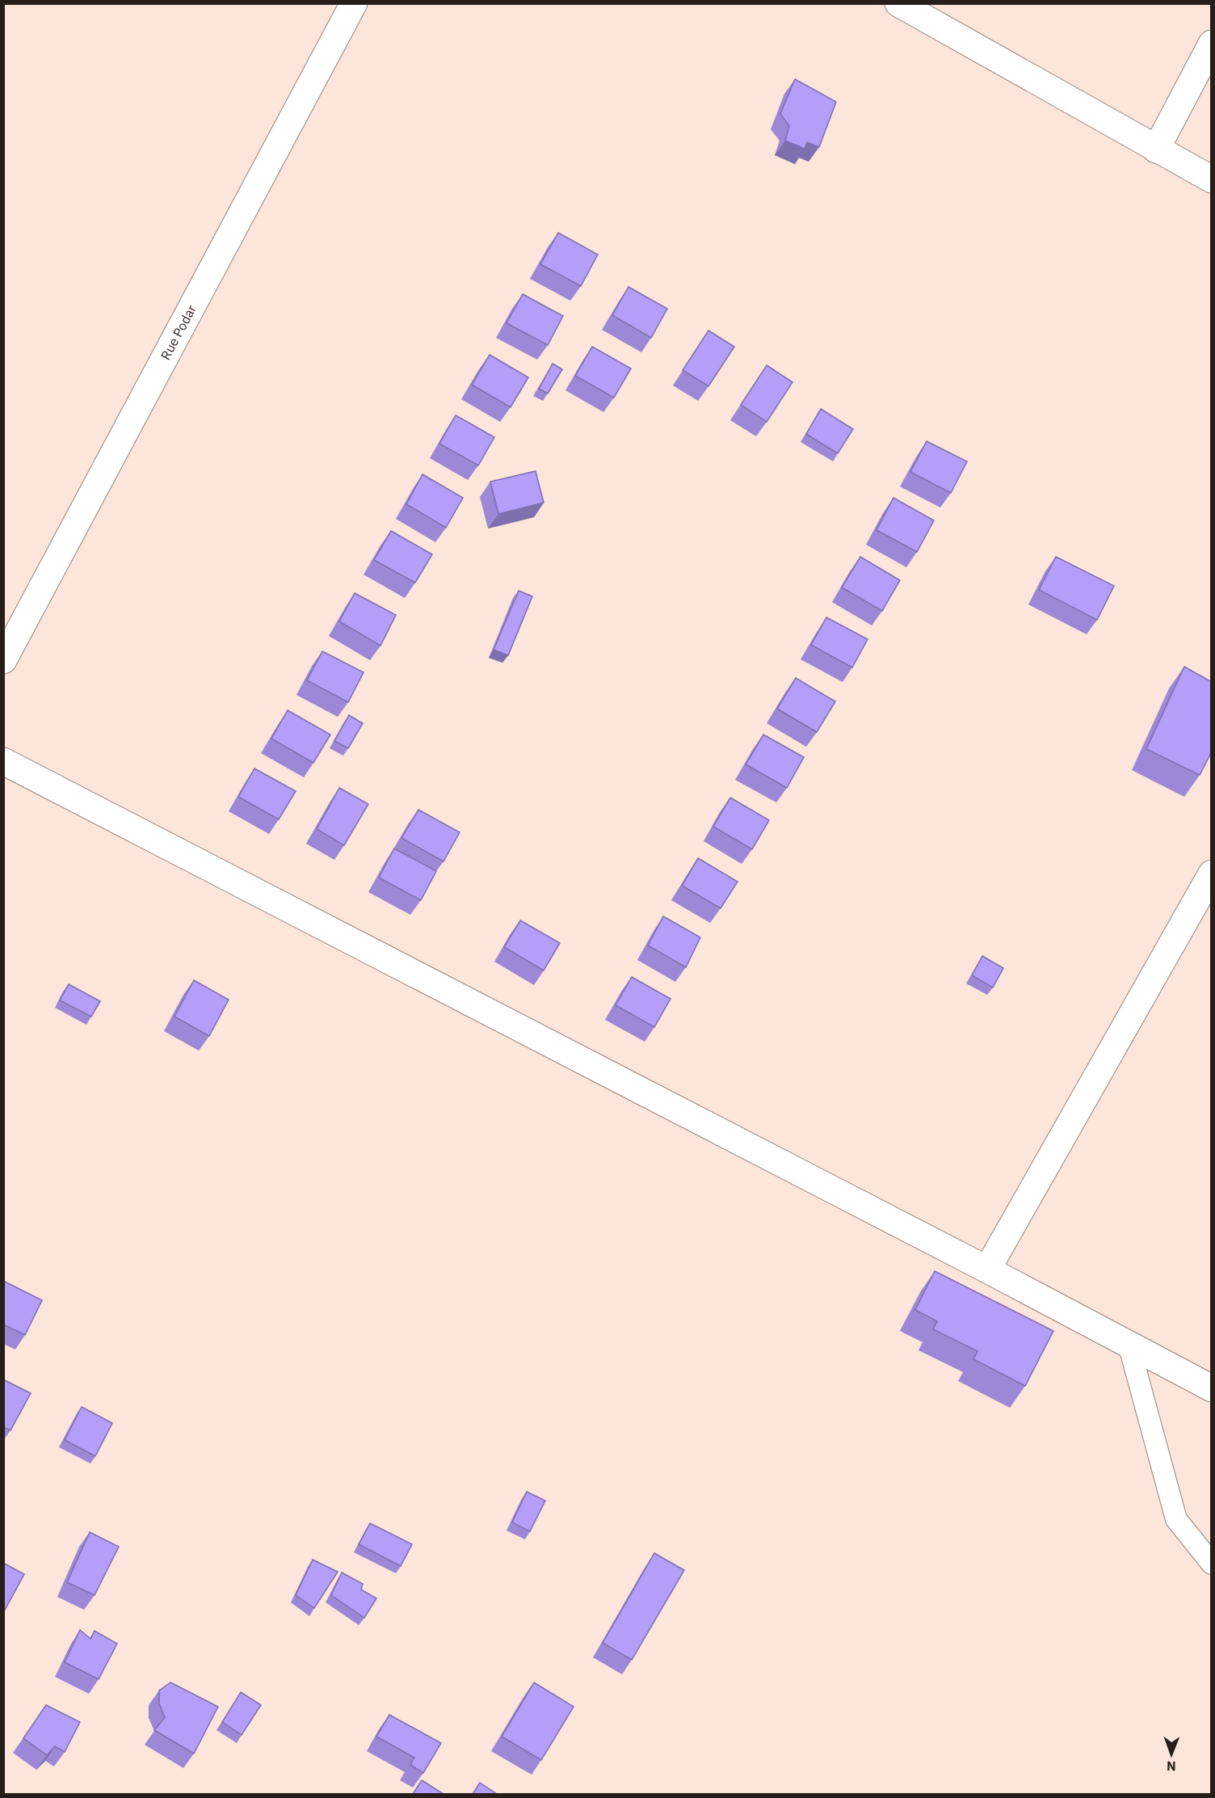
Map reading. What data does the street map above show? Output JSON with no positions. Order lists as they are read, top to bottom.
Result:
{
  "streets": {
    "street": ["Rue Podar"]
  },
  "north": "bottom"
}
